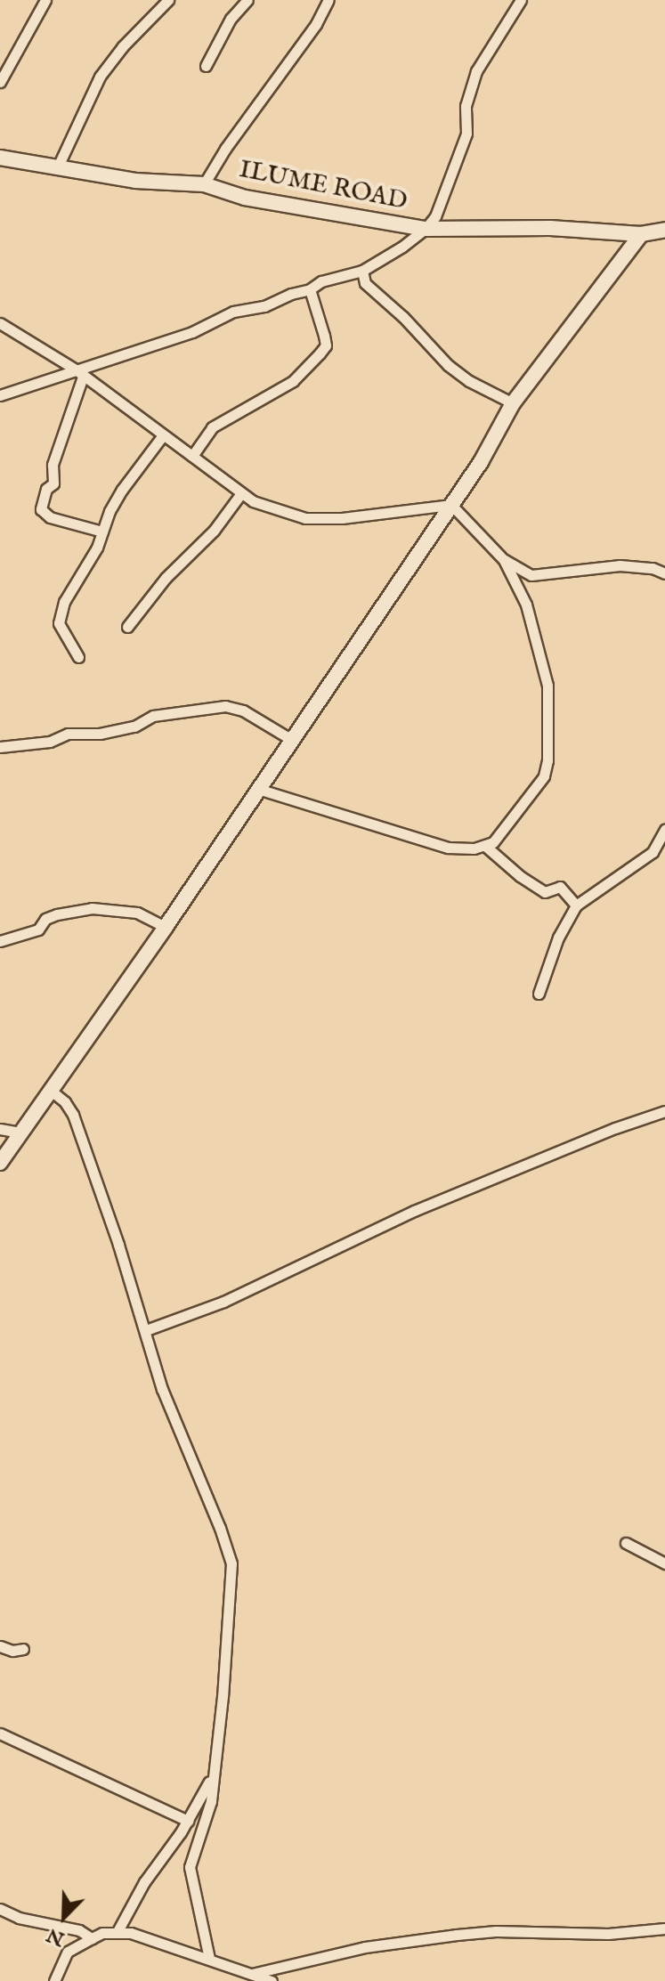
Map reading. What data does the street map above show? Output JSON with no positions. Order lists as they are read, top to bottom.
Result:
{
  "streets": {
    "street": ["ILUME ROAD"]
  },
  "north": "bottom left"
}
